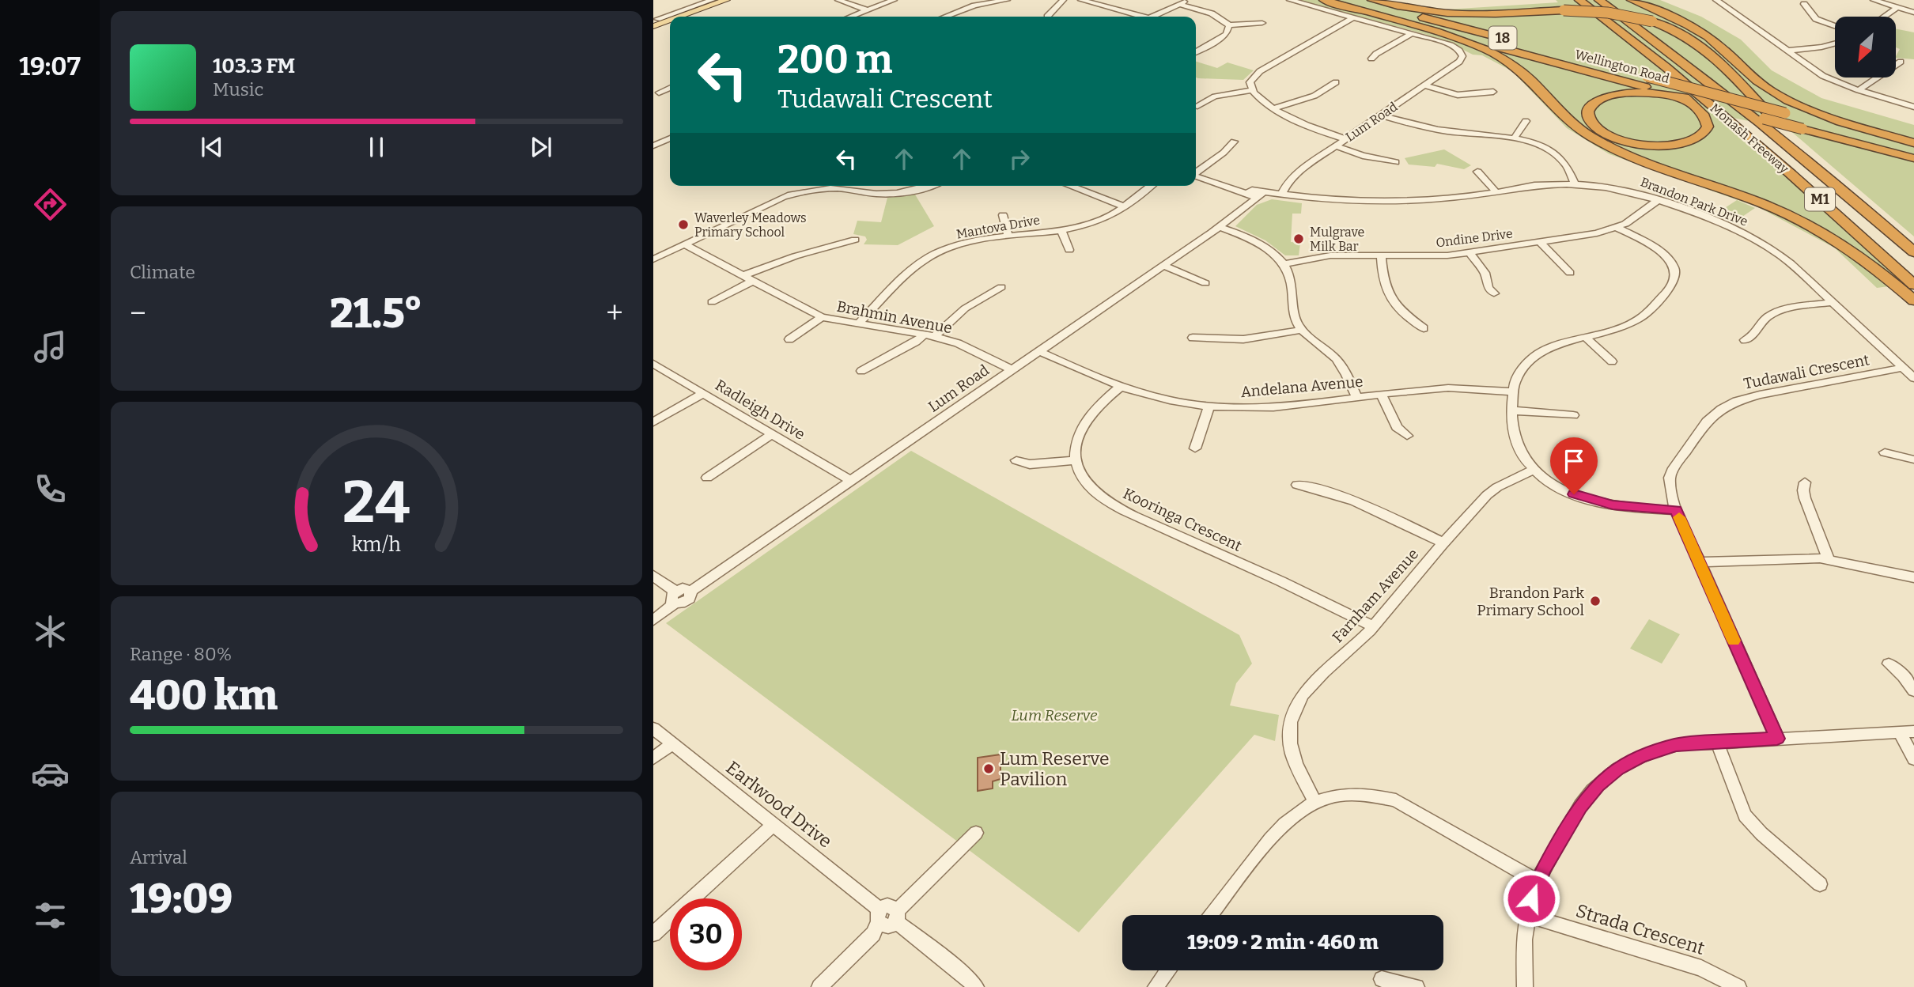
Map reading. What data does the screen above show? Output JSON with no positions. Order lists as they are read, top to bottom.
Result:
{
  "streets": {
    "highway": [
      "18",
      "Wellington Road",
      "Monash Freeway",
      "M1"
    ],
    "street": [
      "Lum Road",
      "Brandon Park Drive",
      "Mantova Drive",
      "Ondine Drive",
      "Brahmin Avenue",
      "Tudawali Crescent",
      "Andelana Avenue",
      "Radleigh Drive",
      "Kooringa Crescent",
      "Farnham Avenue",
      "Earlwood Drive",
      "Strada Crescent"
    ]
  },
  "crossings": [
    ["Lum Road", "Brandon Park Drive"],
    ["Lum Road", "Brahmin Avenue"],
    ["Lum Road", "Andelana Avenue"],
    ["Lum Road", "Radleigh Drive"],
    ["Brandon Park Drive", "Ondine Drive"],
    ["Brandon Park Drive", "Tudawali Crescent"],
    ["Mantova Drive", "Brahmin Avenue"],
    ["Kooringa Crescent", "Farnham Avenue"]
  ],
  "parks": ["Lum Reserve"],
  "places": [
    "Waverley Meadows Primary School",
    "Mulgrave Milk Bar",
    "Brandon Park Primary School",
    "Lum Reserve Pavilion"
  ],
  "north": "bottom left",
  "page": {
    "tabs": "19:07",
    "turn": ["200 m", "Tudawali Crescent"],
    "song": ["103.3 FM", "Music"],
    "tile": [
      "Climate",
      ["Range · 80%", "400 km"],
      ["Arrival", "19:09"]
    ],
    "heat": ["−", "21.5°", "+"],
    "limit": "30",
    "trip": "19:09 · 2 min · 460 m",
    "gauge": ["24", "km/h"]
  }
}
